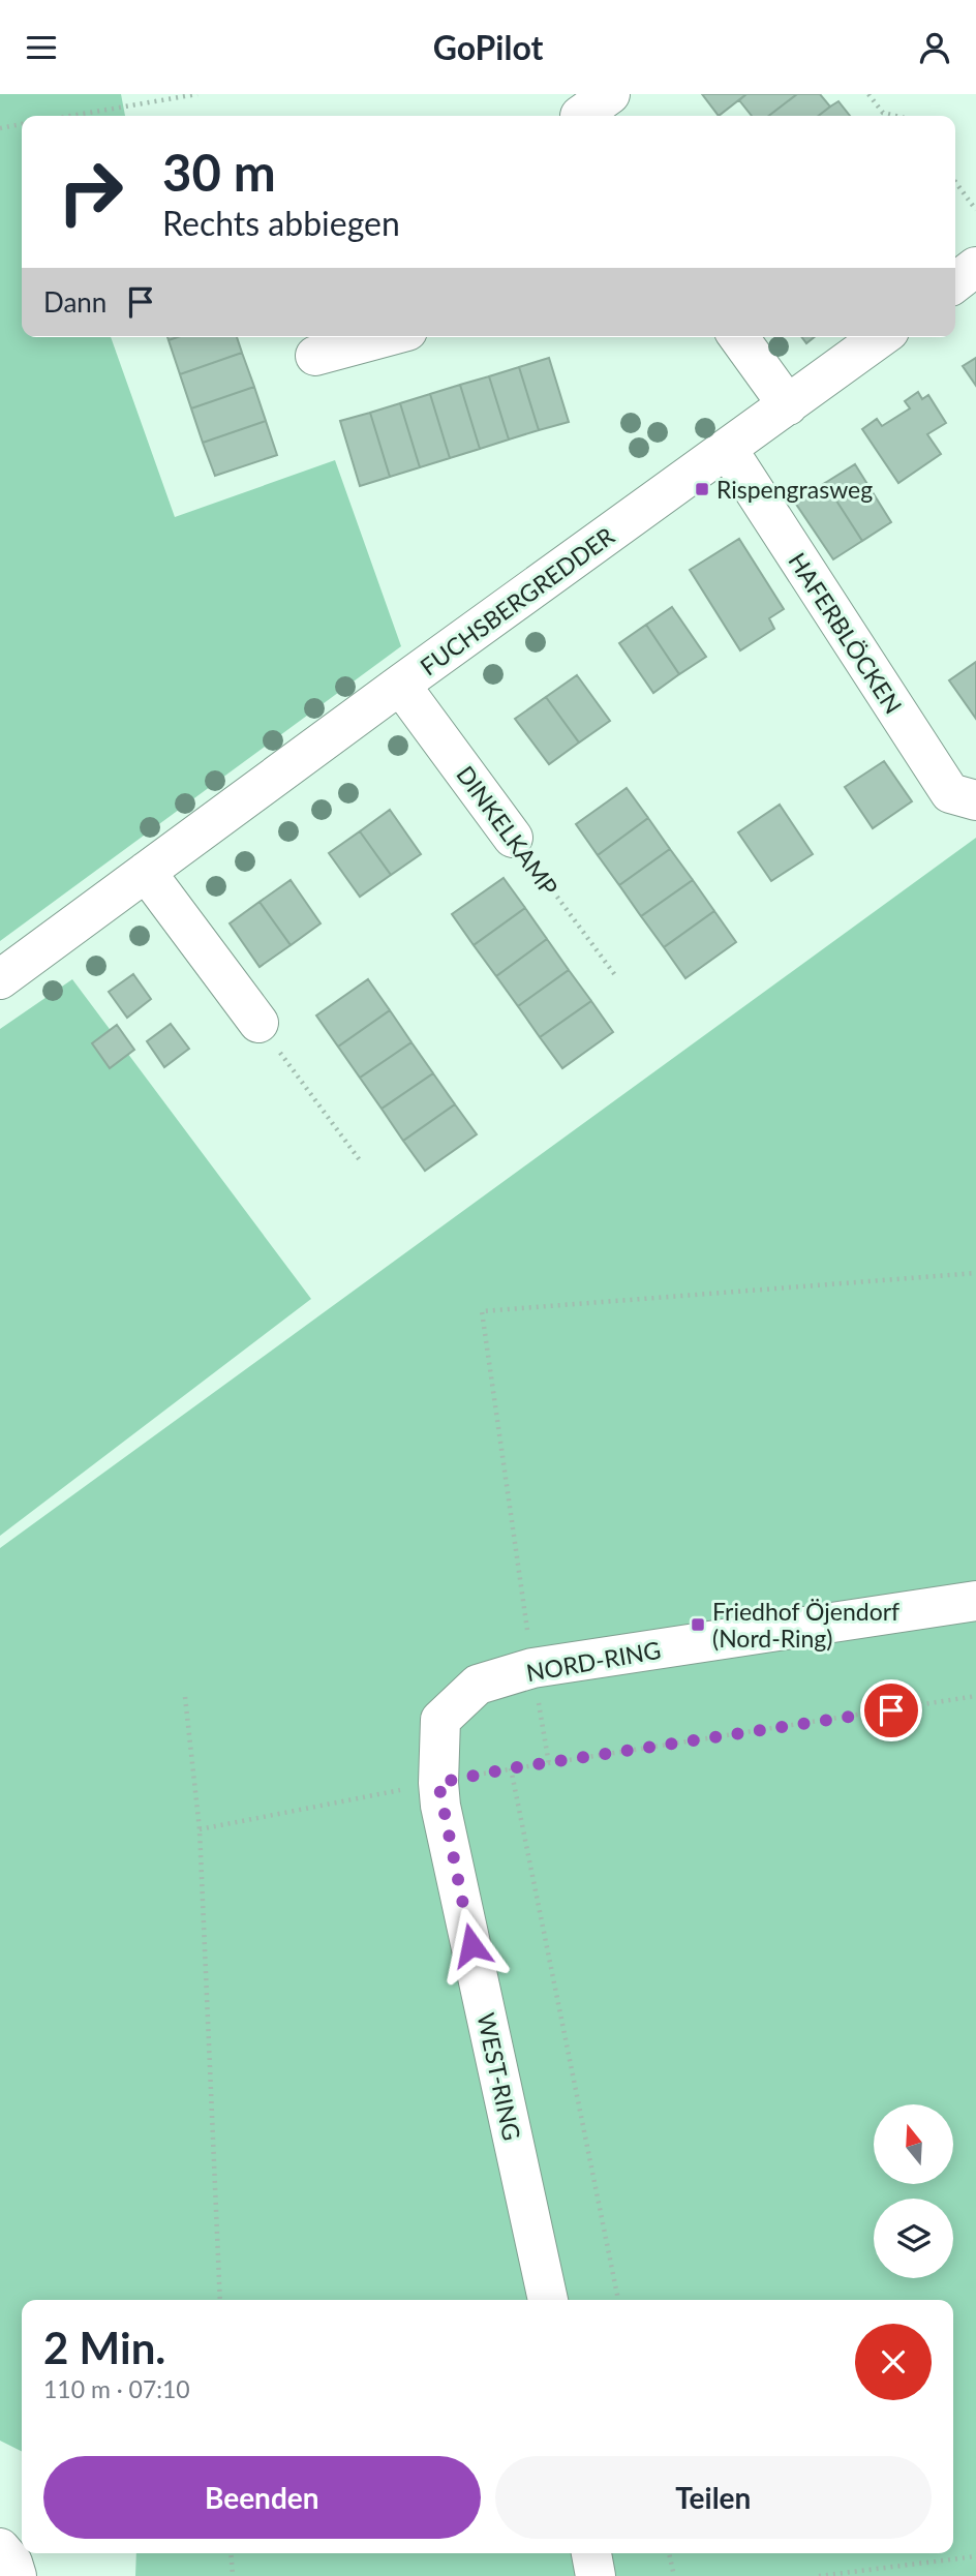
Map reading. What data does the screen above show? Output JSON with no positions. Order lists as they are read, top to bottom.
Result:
{
  "streets": {
    "street": [
      "FUCHSBERGREDDER",
      "HAFERBLÖCKEN",
      "DINKELKAMP",
      "NORD-RING",
      "WEST-RING"
    ]
  },
  "crossings": [
    ["FUCHSBERGREDDER", "HAFERBLÖCKEN"],
    ["FUCHSBERGREDDER", "DINKELKAMP"],
    ["NORD-RING", "WEST-RING"]
  ],
  "places": {
    "transit": ["Rispengrasweg", "Friedhof Öjendorf (Nord-Ring)"]
  },
  "north": "top",
  "page": {
    "header": "GoPilot",
    "turn": ["30 m", "Rechts abbiegen"],
    "then": "Dann",
    "heading": ["2 Min.", "110 m · 07:10"],
    "buttons": ["Beenden", "Teilen"]
  }
}
